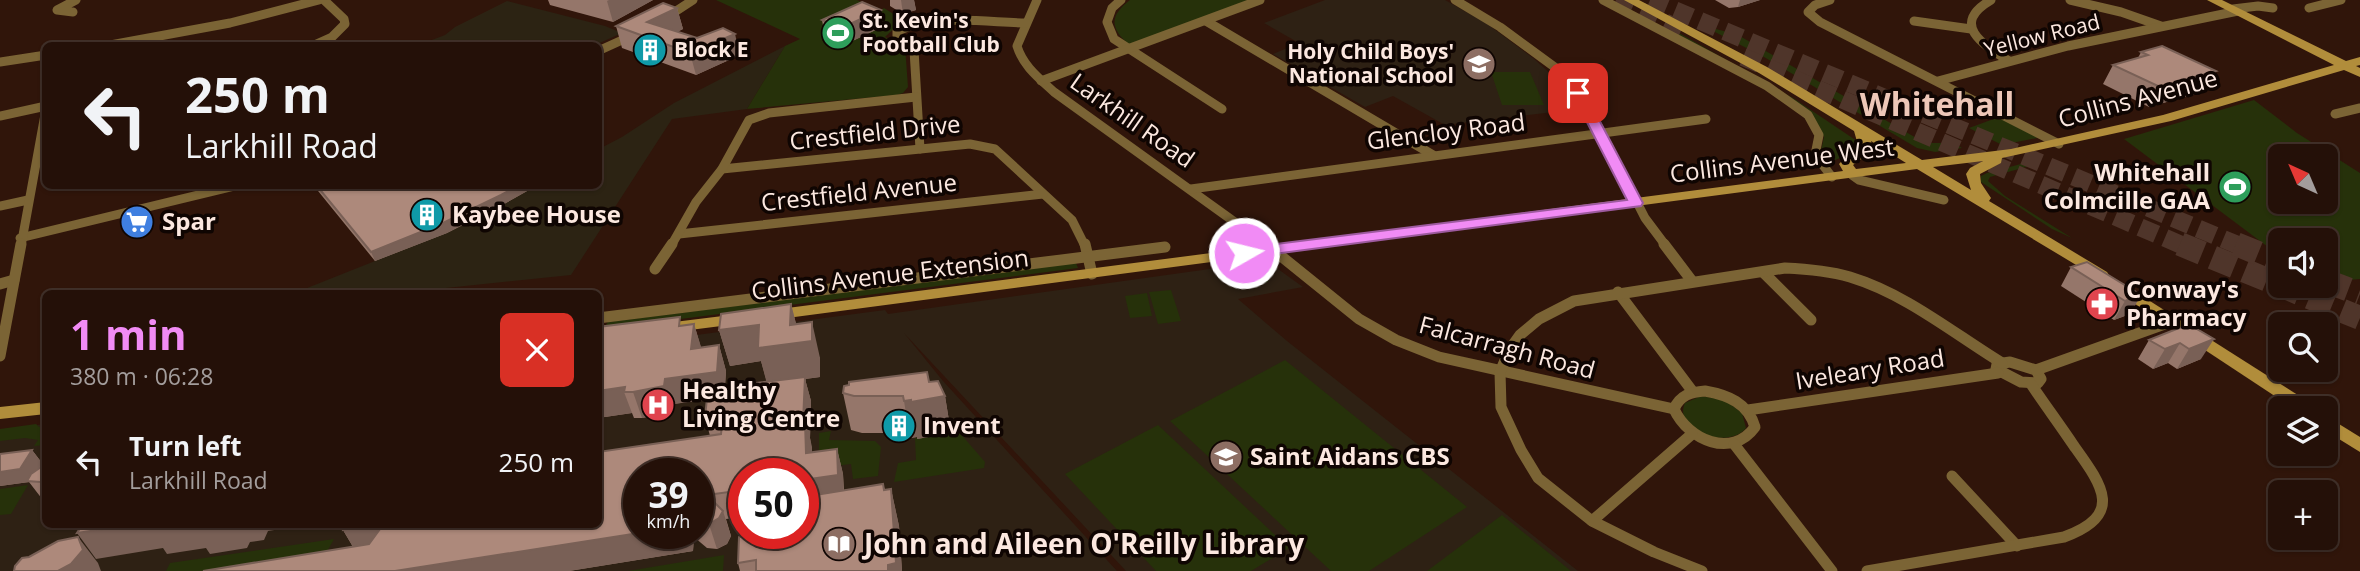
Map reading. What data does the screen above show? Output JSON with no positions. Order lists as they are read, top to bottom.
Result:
{
  "streets": {
    "main road": ["Collins Avenue", "Collins Avenue West", "Collins Avenue Extension"],
    "street": [
      "Yellow Road",
      "Larkhill Road",
      "Glencloy Road",
      "Crestfield Drive",
      "Crestfield Avenue",
      "Falcarragh Road",
      "Iveleary Road"
    ]
  },
  "crossings": [
    ["Collins Avenue", "Collins Avenue West"],
    ["Larkhill Road", "Glencloy Road"],
    ["Larkhill Road", "Collins Avenue West"],
    ["Larkhill Road", "Falcarragh Road"],
    ["Crestfield Drive", "Crestfield Avenue"],
    ["Crestfield Drive", "Collins Avenue Extension"],
    ["Collins Avenue West", "Collins Avenue Extension"],
    ["Collins Avenue West", "Falcarragh Road"],
    ["Falcarragh Road", "Iveleary Road"]
  ],
  "districts": ["Whitehall"],
  "places": {
    "sports": ["St. Kevin's Football Club", "Whitehall Colmcille GAA"],
    "building": ["Block E", "Kaybee House", "Invent"],
    "school or university": ["Holy Child Boys' National School", "Saint Aidans CBS"],
    "supermarket": ["Spar"],
    "pharmacy": ["Conway's Pharmacy"],
    "hospital": ["Healthy Living Centre"],
    "library": ["John and Aileen O'Reilly Library"]
  },
  "north": "top left",
  "page": {
    "turn": ["250 m", "Larkhill Road"],
    "map_buttons": "+",
    "heading": ["1 min", "380 m · 06:28"],
    "list": [
      {
        "name": "Turn left",
        "note": "Larkhill Road",
        "value": "250 m"
      }
    ],
    "speed": "39 km/h",
    "limit": "50"
  }
}
